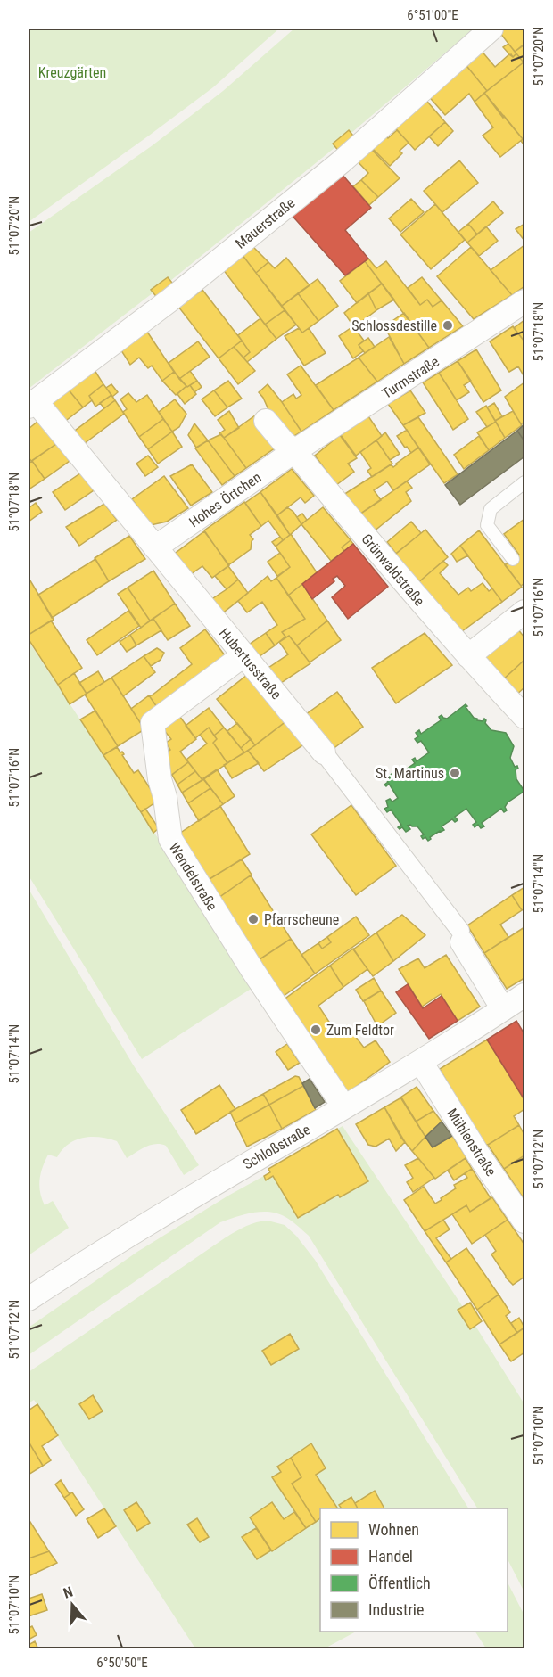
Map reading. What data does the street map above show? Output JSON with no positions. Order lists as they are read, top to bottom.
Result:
{
  "streets": {
    "street": [
      "Mauerstraße",
      "Turmstraße",
      "Hohes Örtchen",
      "Grünwaldstraße",
      "Hubertusstraße",
      "Wendelstraße",
      "Mühlenstraße",
      "Schloßstraße"
    ]
  },
  "crossings": [
    ["Mauerstraße", "Hubertusstraße"],
    ["Turmstraße", "Hohes Örtchen"],
    ["Turmstraße", "Grünwaldstraße"],
    ["Hohes Örtchen", "Grünwaldstraße"],
    ["Hohes Örtchen", "Hubertusstraße"],
    ["Hubertusstraße", "Wendelstraße"],
    ["Hubertusstraße", "Schloßstraße"],
    ["Wendelstraße", "Schloßstraße"],
    ["Mühlenstraße", "Schloßstraße"]
  ],
  "parks": ["Kreuzgärten"],
  "places": [
    "Schlossdestille",
    "St. Martinus",
    "Pfarrscheune",
    "Zum Feldtor"
  ],
  "legend": [
    "Wohnen",
    "Handel",
    "Öffentlich",
    "Industrie"
  ],
  "north": "top",
  "coordinates": [
    "6°51'00\"E",
    "51°07'20\"N",
    "51°07'18\"N",
    "51°07'16\"N",
    "51°07'14\"N",
    "51°07'12\"N",
    "51°07'10\"N",
    "6°50'50\"E"
  ]
}
